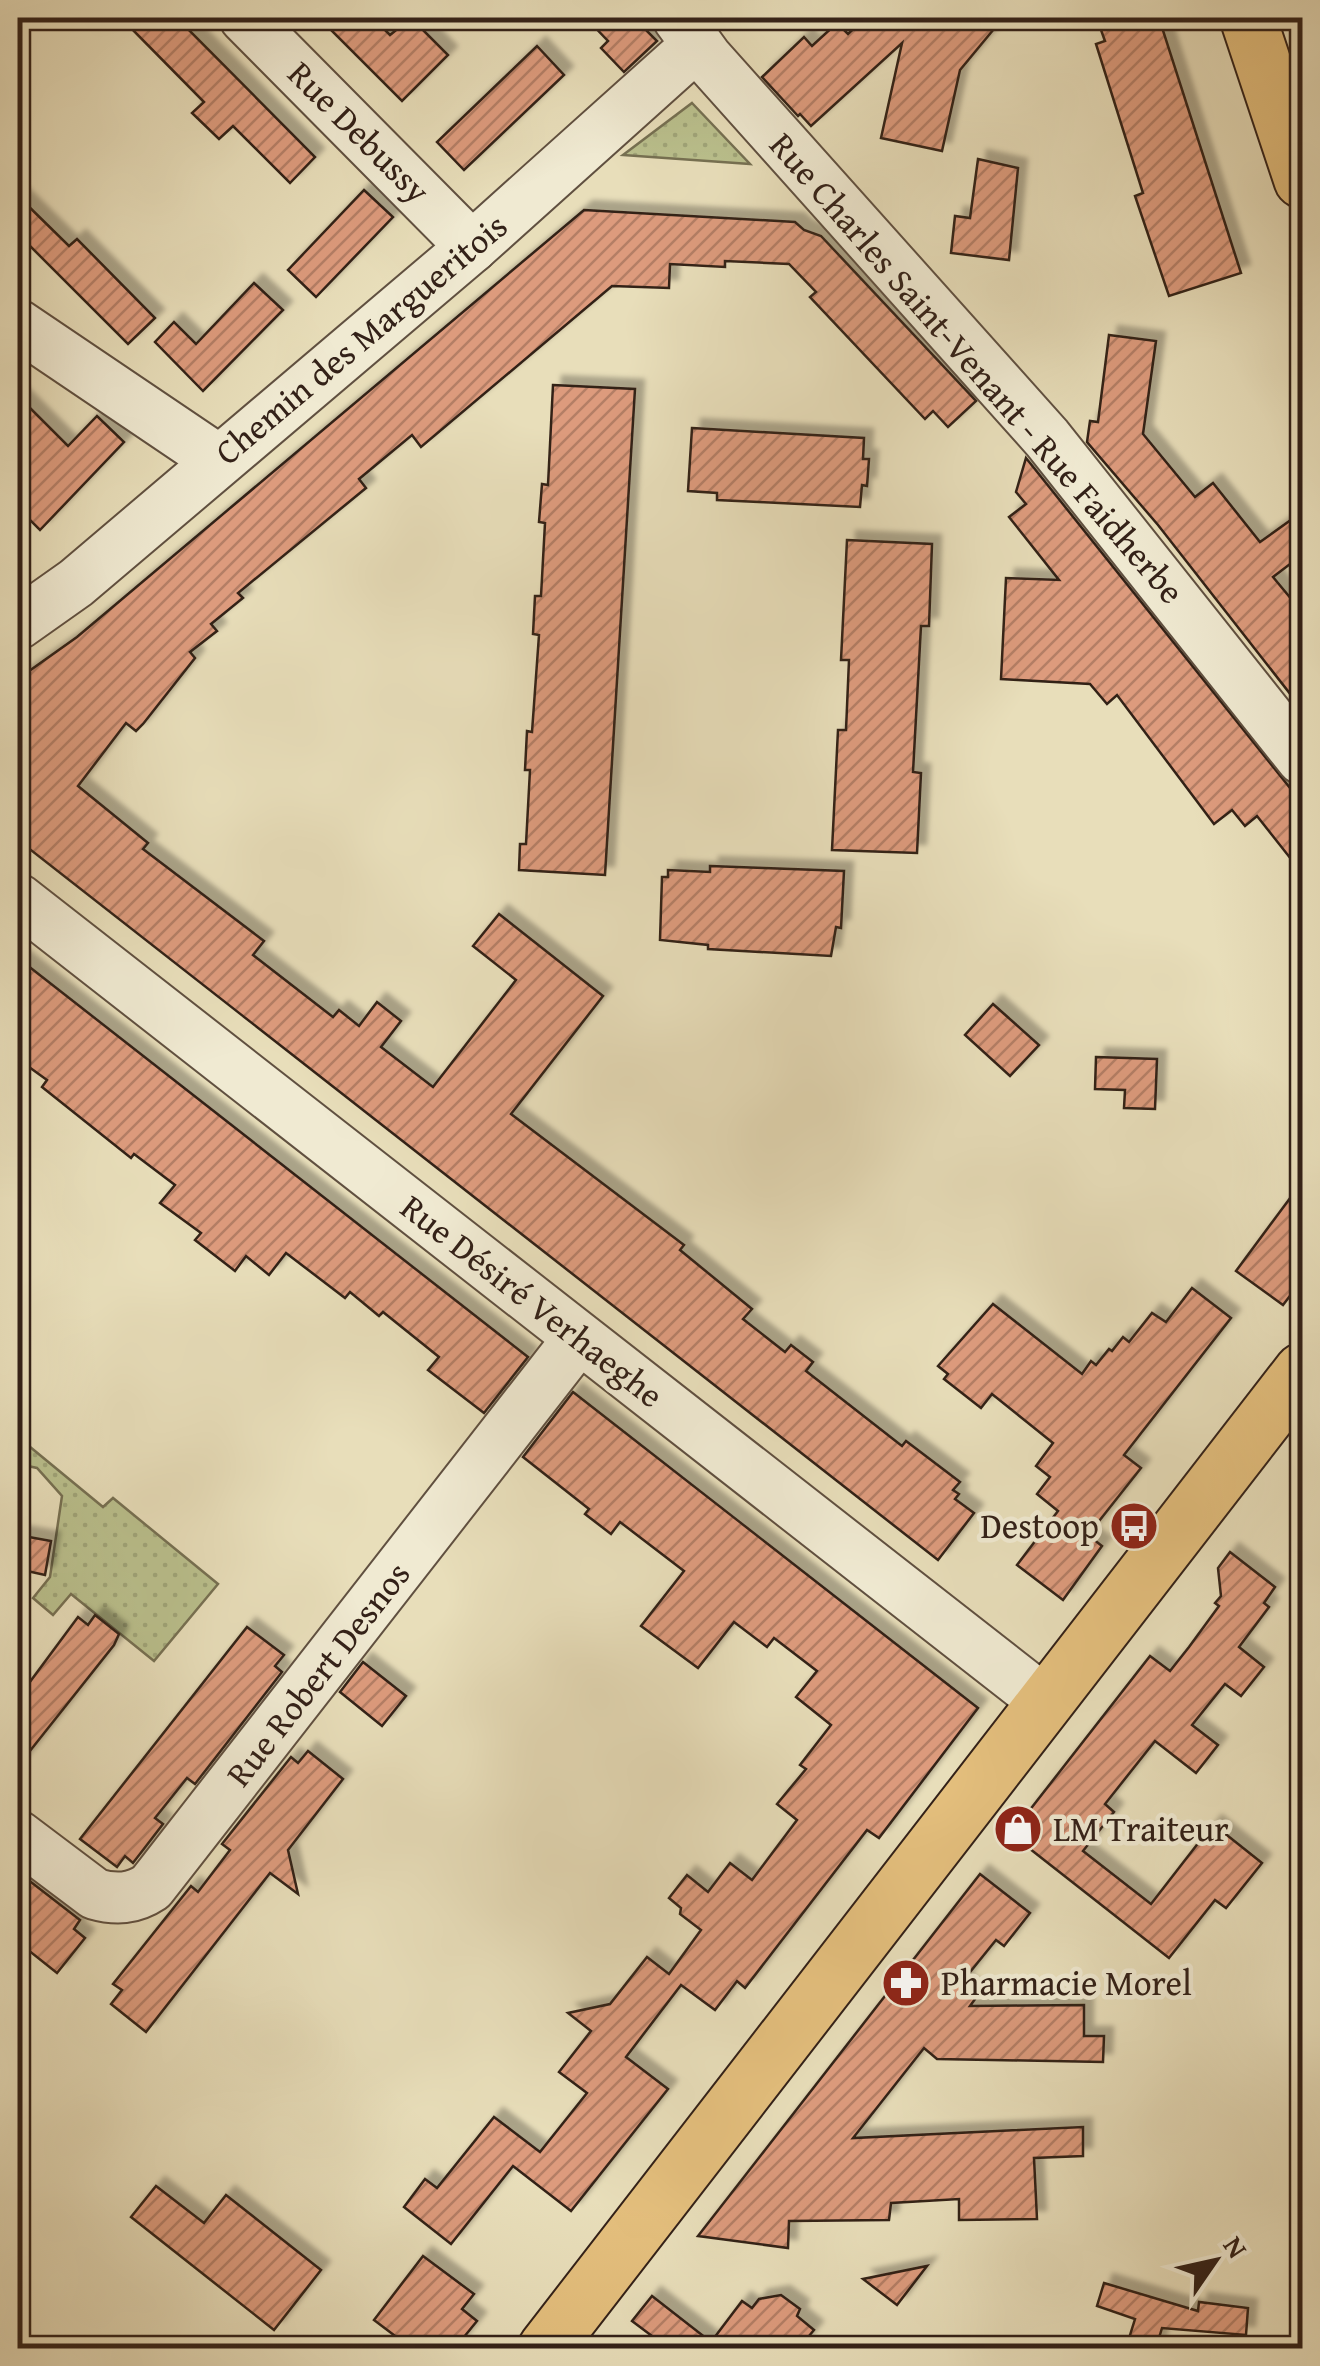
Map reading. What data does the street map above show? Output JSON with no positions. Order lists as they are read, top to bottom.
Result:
{
  "streets": {
    "street": [
      "Rue Debussy",
      "Chemin des Margueritois",
      "Rue Charles Saint-Venant - Rue Faidherbe",
      "Rue Désiré Verhaeghe",
      "Rue Robert Desnos"
    ]
  },
  "crossings": [
    ["Rue Debussy", "Chemin des Margueritois"],
    ["Chemin des Margueritois", "Rue Charles Saint-Venant - Rue Faidherbe"],
    ["Rue Désiré Verhaeghe", "Rue Robert Desnos"]
  ],
  "places": {
    "bus stop": ["Destoop"],
    "shop": ["LM Traiteur"],
    "pharmacy": ["Pharmacie Morel"]
  },
  "north": "top right"
}
